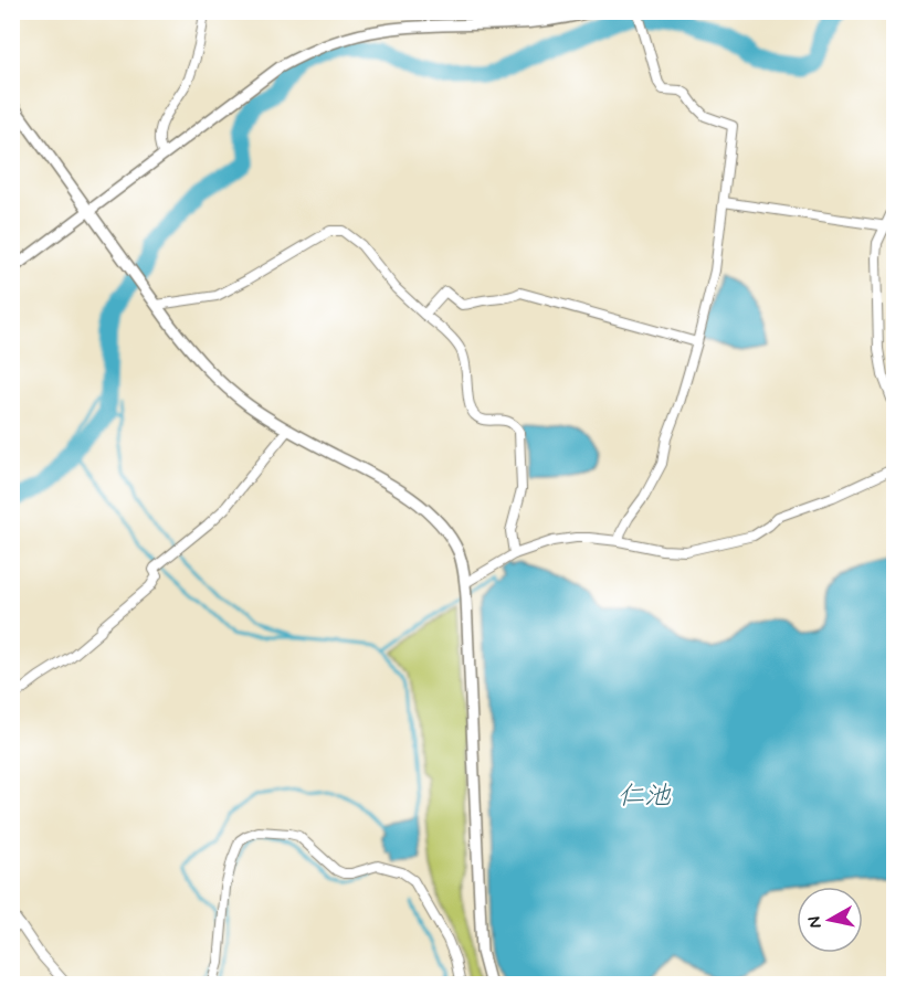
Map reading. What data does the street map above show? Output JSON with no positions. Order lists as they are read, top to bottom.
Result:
{
  "water": ["仁池"],
  "north": "left"
}
